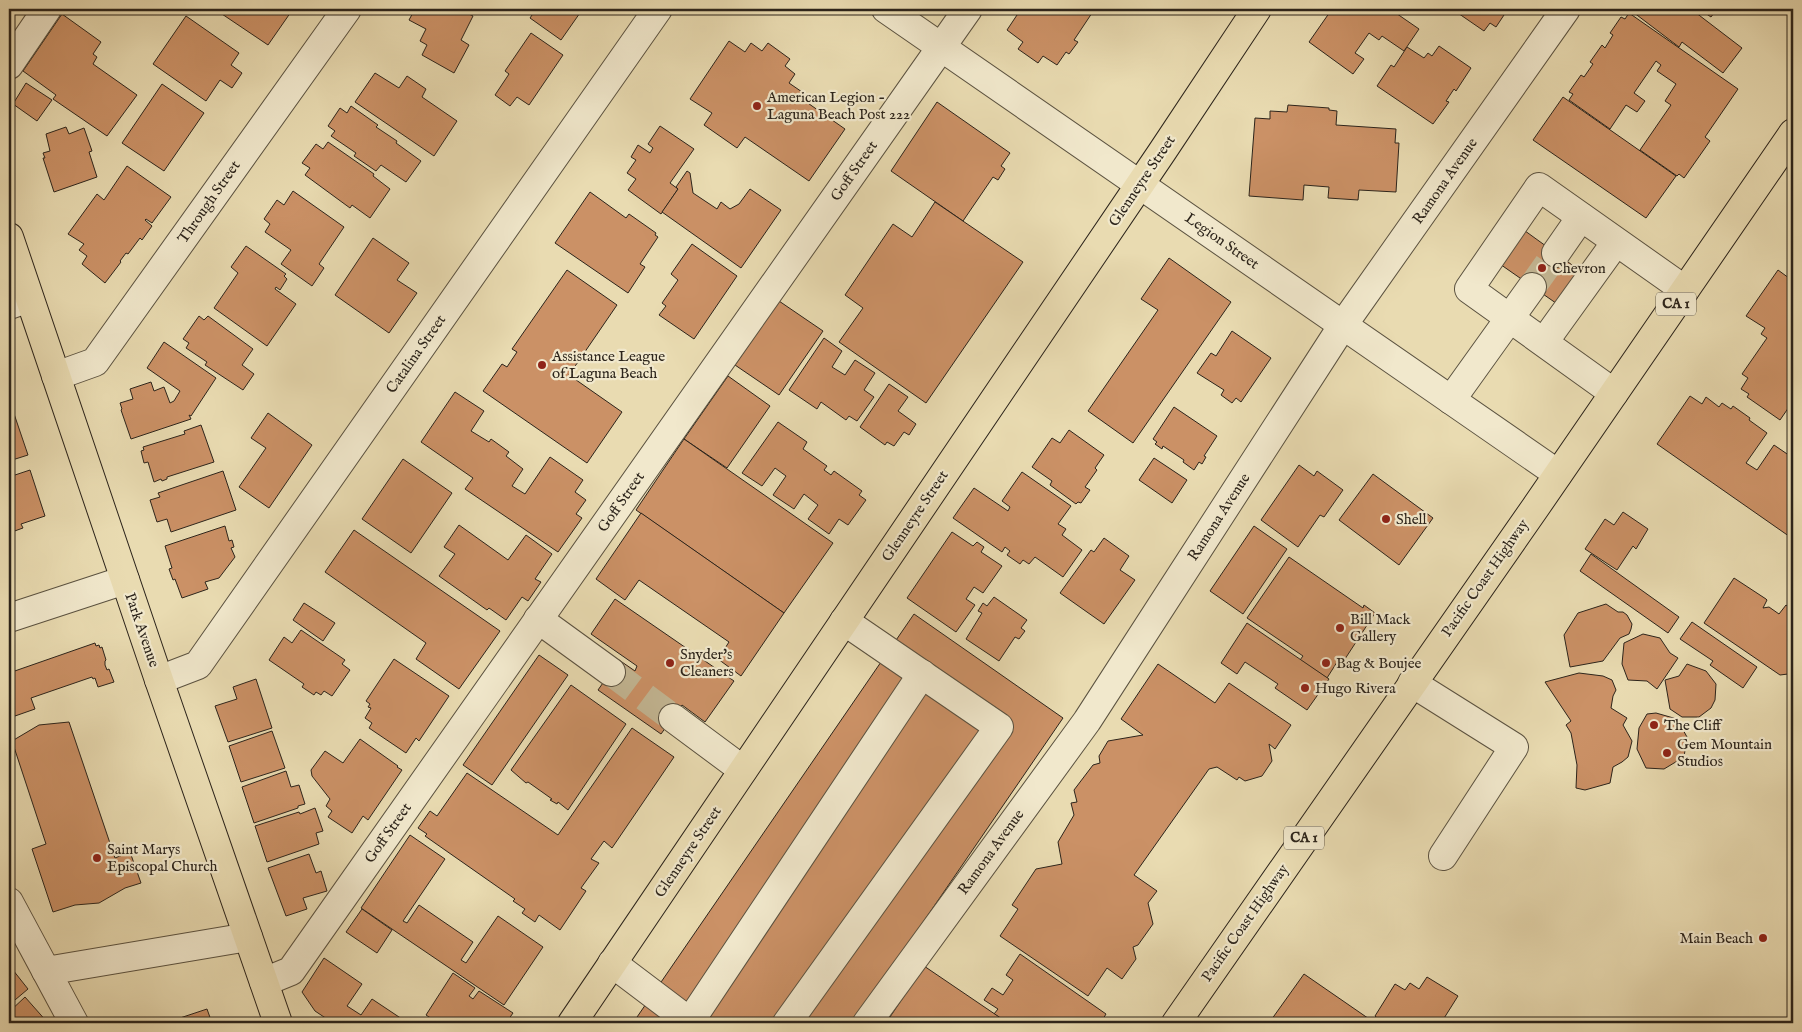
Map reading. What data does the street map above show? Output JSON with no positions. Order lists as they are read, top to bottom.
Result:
{
  "streets": {
    "main road": [
      "Glenneyre Street",
      "CA 1",
      "Pacific Coast Highway",
      "Park Avenue"
    ],
    "street": [
      "Goff Street",
      "Ramona Avenue",
      "Through Street",
      "Legion Street",
      "Catalina Street"
    ]
  },
  "crossings": [
    ["Goff Street", "Legion Street"],
    ["Goff Street", "Park Avenue"],
    ["Glenneyre Street", "Legion Street"],
    ["Ramona Avenue", "Legion Street"],
    ["Through Street", "Park Avenue"],
    ["Legion Street", "Pacific Coast Highway"],
    ["Catalina Street", "Park Avenue"]
  ],
  "places": [
    "American Legion - Laguna Beach Post 222",
    "Chevron",
    "Assistance League of Laguna Beach",
    "Shell",
    "Bill Mack Gallery",
    "Snyder's Cleaners",
    "Bag & Boujee",
    "Hugo Rivera",
    "The Cliff",
    "Gem Mountain Studios",
    "Saint Marys Episcopal Church",
    "Main Beach"
  ]
}
